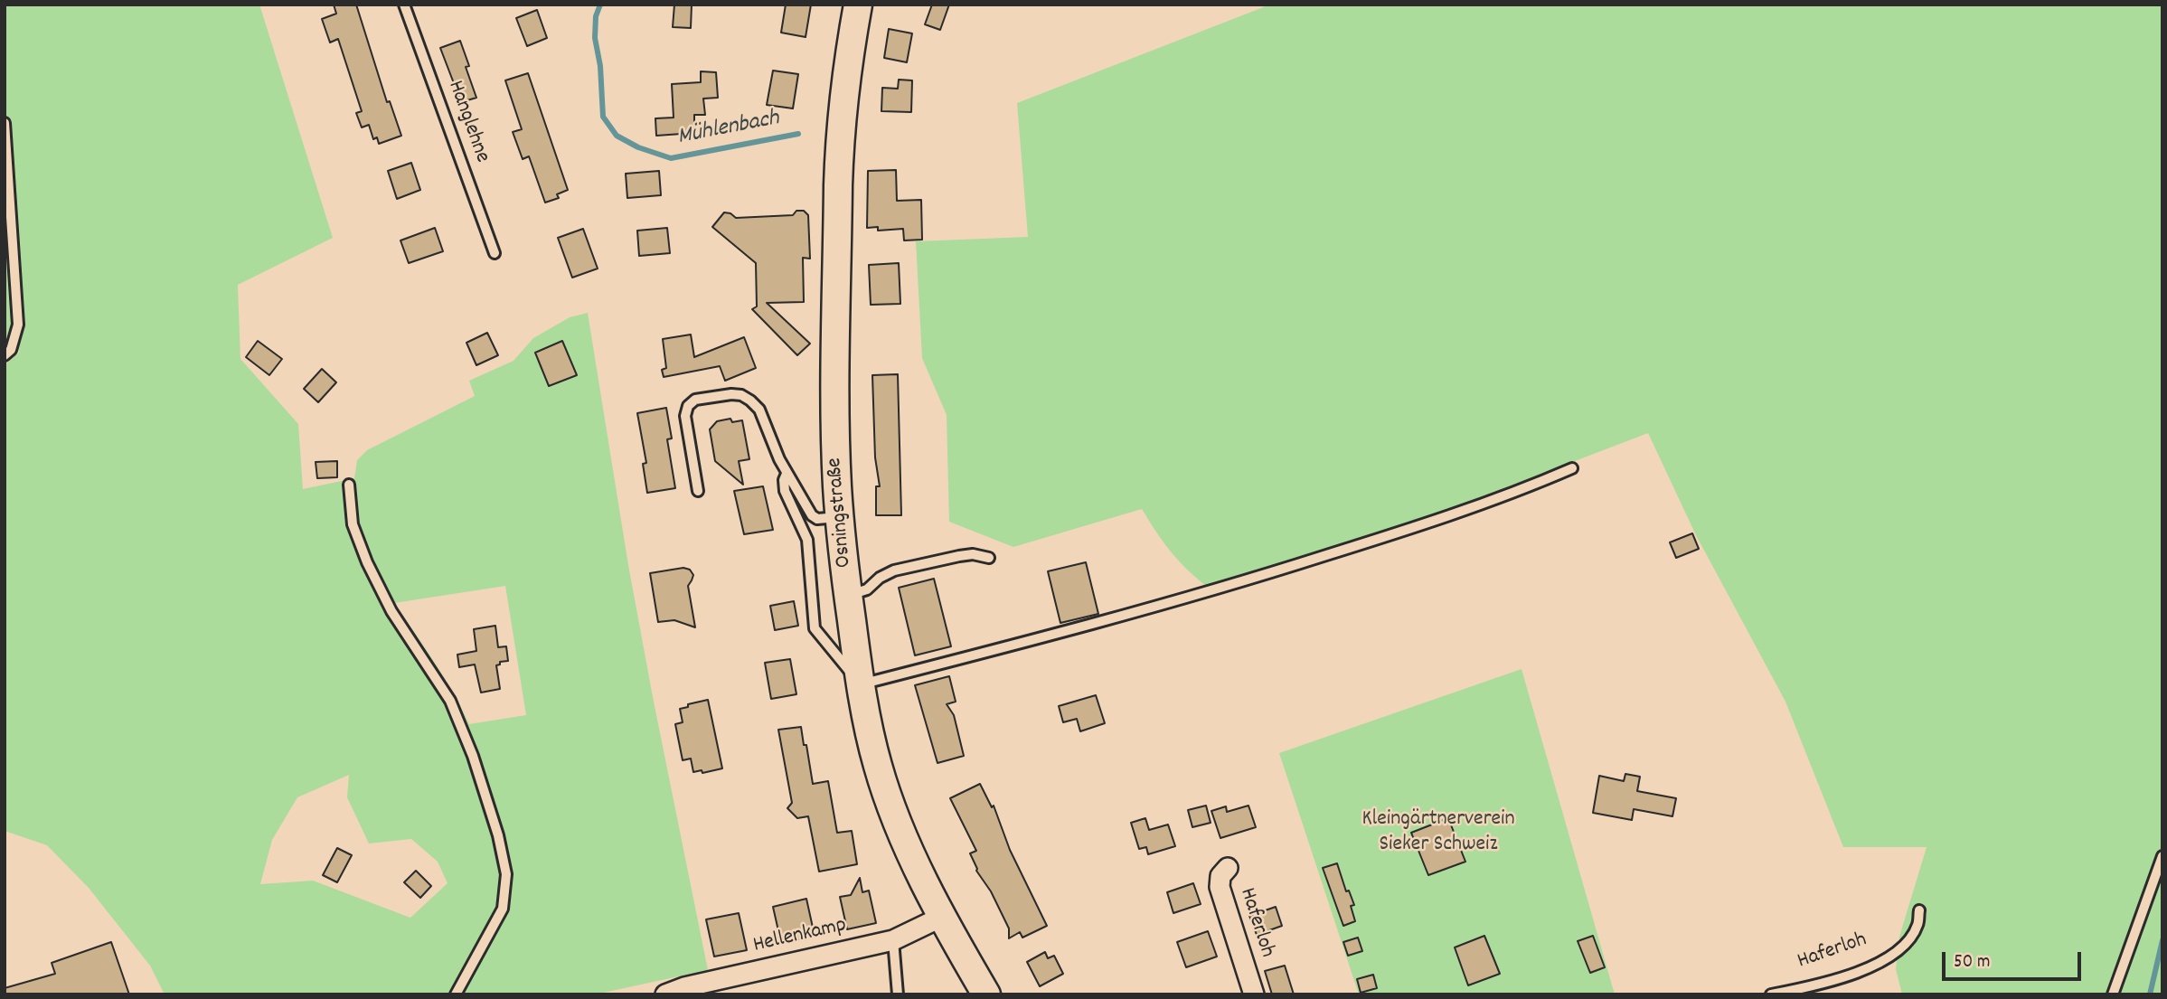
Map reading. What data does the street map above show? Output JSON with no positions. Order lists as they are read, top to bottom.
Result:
{
  "streets": {
    "main road": ["Osningstraße"],
    "street": ["Haferloh", "Hellenkamp"],
    "lane": ["Hanglehne"]
  },
  "crossings": [
    ["Osningstraße", "Hellenkamp"]
  ],
  "water": ["Mühlenbach"],
  "parks": ["Kleingärtnerverein Sieker Schweiz"],
  "scale_bar": "50 m"
}
